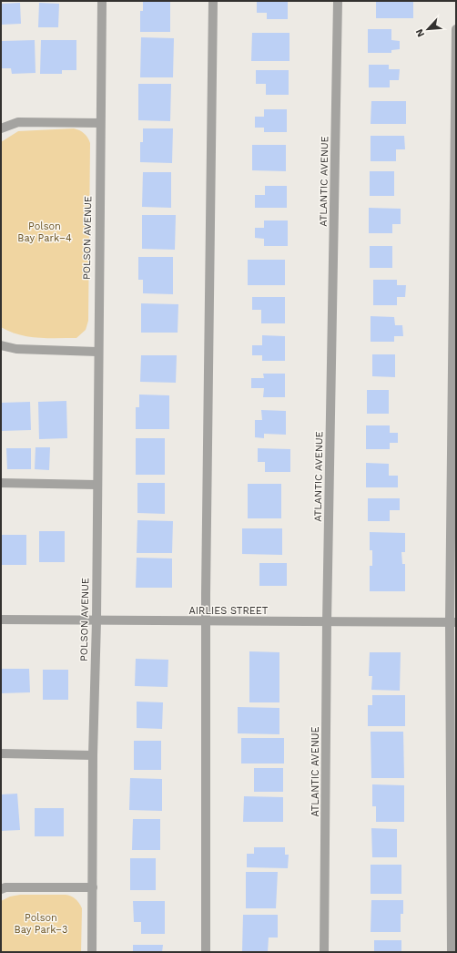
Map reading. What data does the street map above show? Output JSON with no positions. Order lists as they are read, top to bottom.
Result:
{
  "streets": {
    "street": ["ATLANTIC AVENUE", "POLSON AVENUE", "AIRLIES STREET"]
  },
  "crossings": [
    ["ATLANTIC AVENUE", "AIRLIES STREET"],
    ["POLSON AVENUE", "AIRLIES STREET"]
  ],
  "parks": ["Polson Bay Park–4", "Polson Bay Park–3"],
  "north": "bottom left"
}
